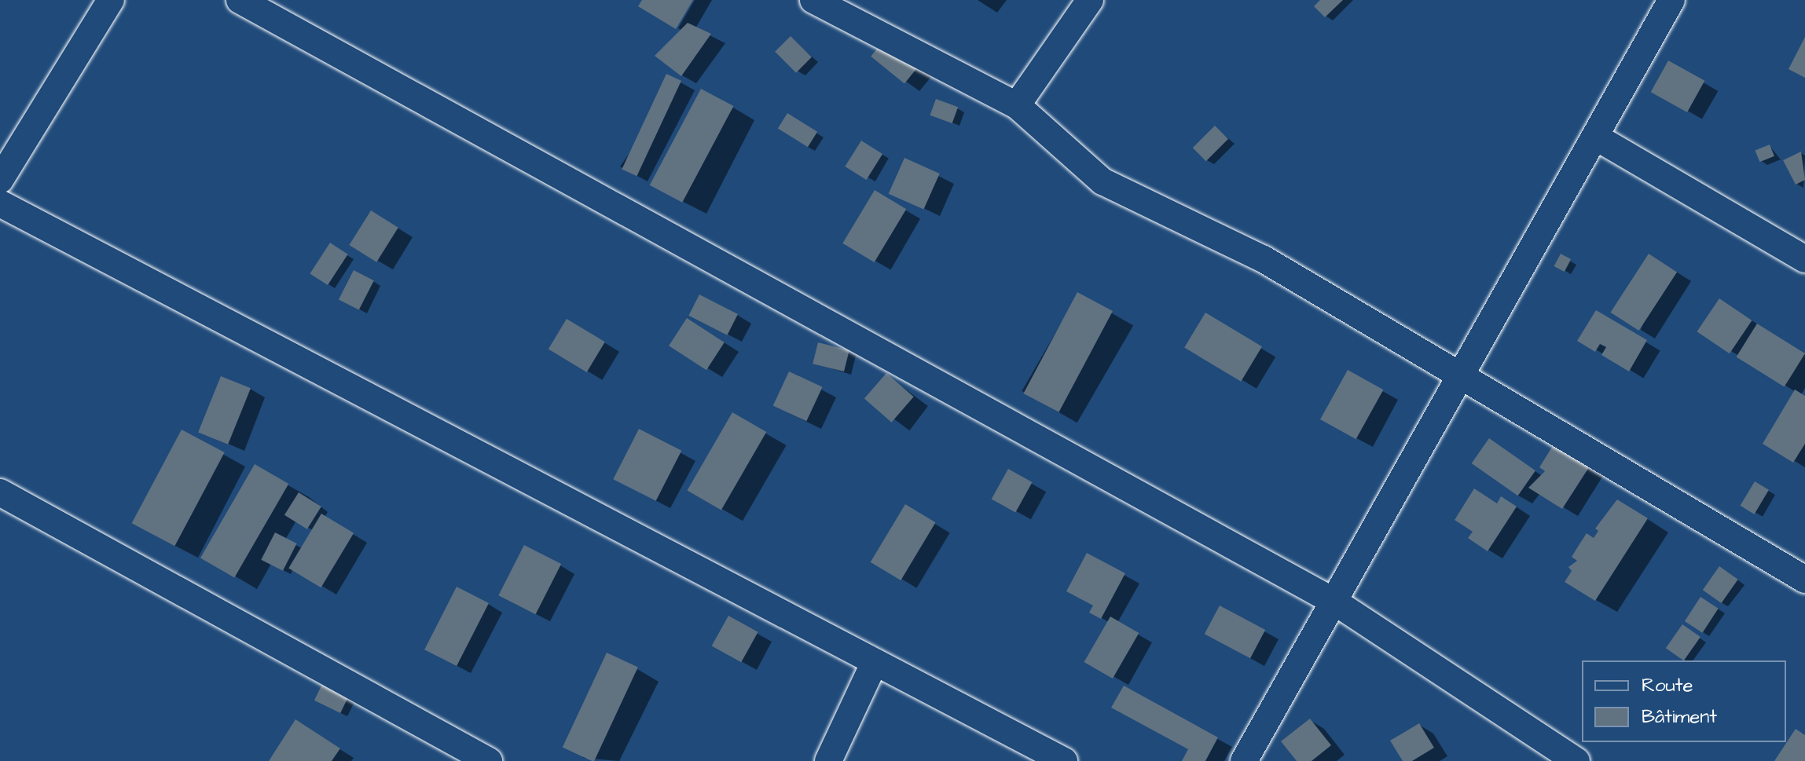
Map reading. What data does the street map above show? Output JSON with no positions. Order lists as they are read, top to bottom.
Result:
{
  "legend": ["Route", "Bâtiment"]
}
